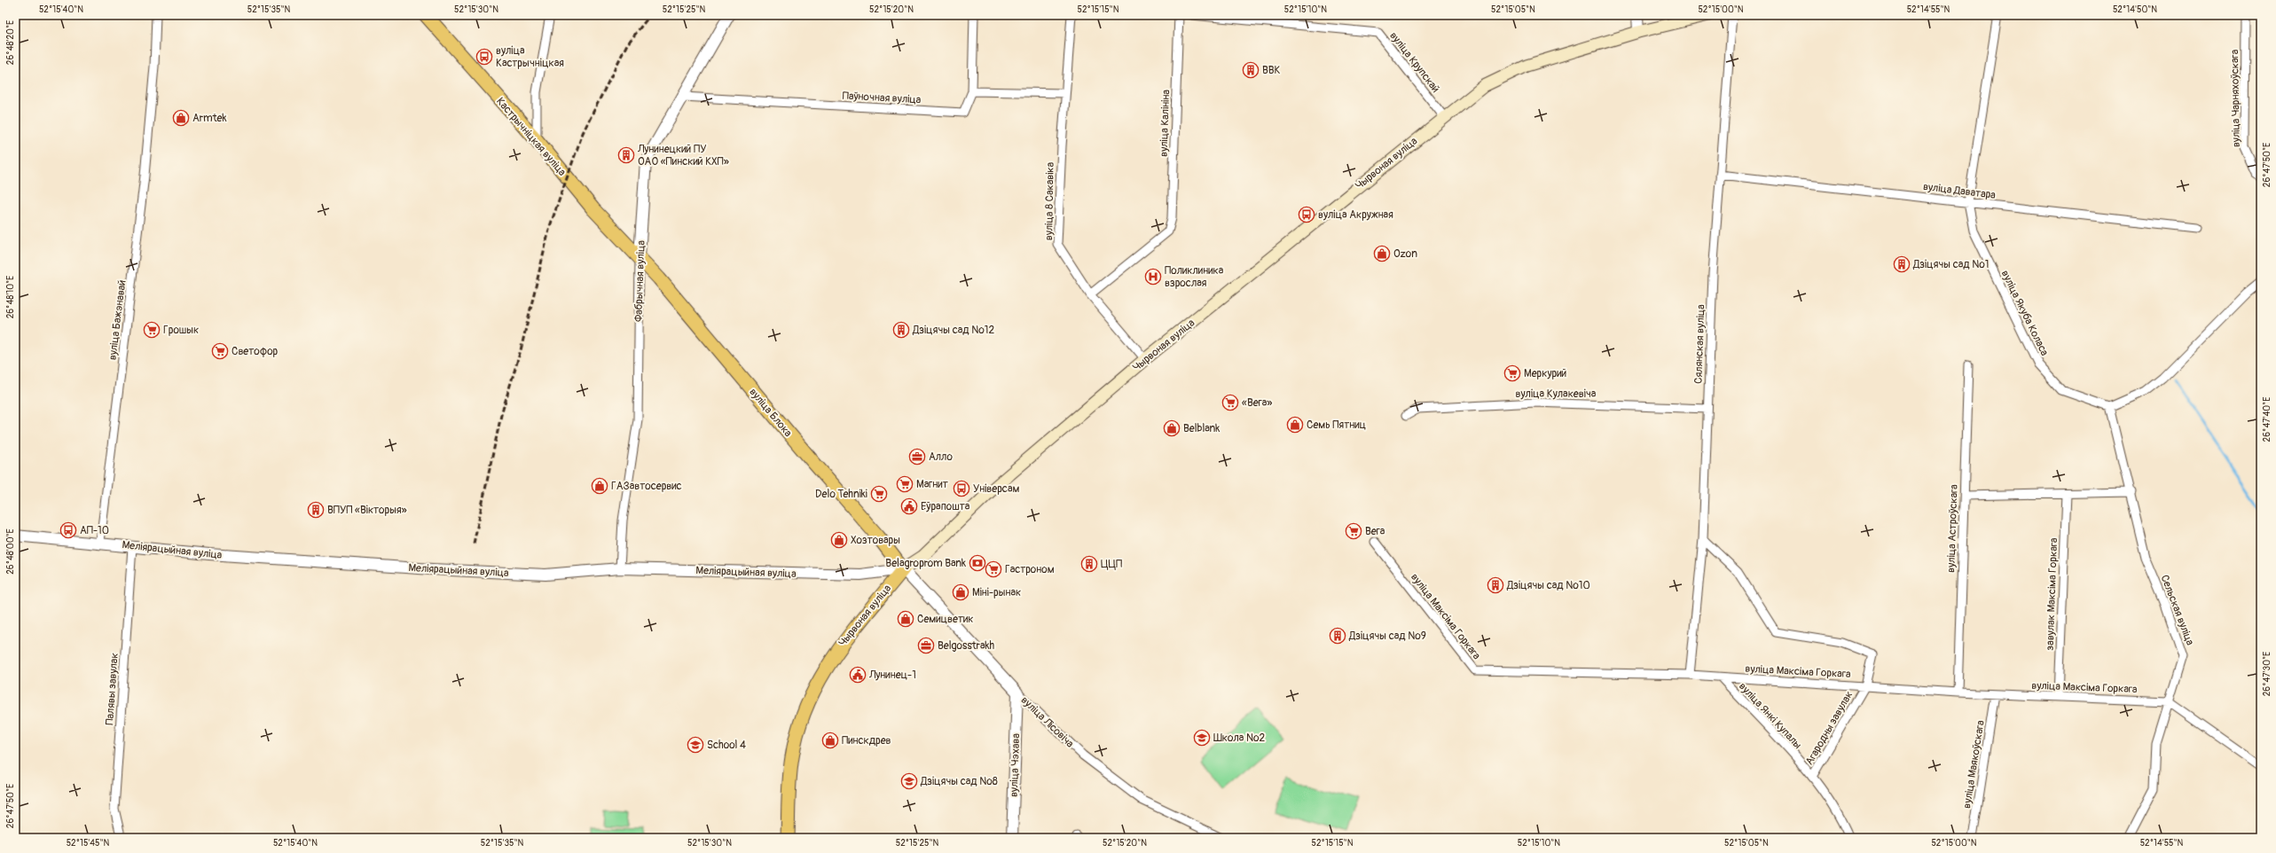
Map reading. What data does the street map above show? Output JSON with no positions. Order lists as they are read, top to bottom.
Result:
{
  "streets": {
    "main road": ["Кастрычніцкая вуліца", "Чырвоная вуліца", "вуліца Блока"],
    "street": [
      "вуліца Крупскай",
      "Паўночная вуліца",
      "вуліца Чарняхоўскага",
      "вуліца Калініна",
      "вуліца Даватара",
      "вуліца 8 Сакавіка",
      "Фабрычная вуліца",
      "вуліца Якуба Коласа",
      "вуліца Бажэнавай",
      "Сялянская вуліца",
      "вуліца Кулакевіча",
      "вуліца Астроўскага",
      "Меліярацыйная вуліца",
      "завулак Максіма Горкага",
      "Сельская вуліца",
      "вуліца Максіма Горкага",
      "Палявы завулак",
      "вуліца Янкі Купалы",
      "вуліца Лісовіча",
      "Агародны завулак",
      "вуліца Маякоўскага",
      "вуліца Чэхава"
    ]
  },
  "crossings": [
    ["вуліца Крупскай", "Чырвоная вуліца"],
    ["Паўночная вуліца", "Фабрычная вуліца"],
    ["вуліца Калініна", "вуліца 8 Сакавіка"],
    ["Кастрычніцкая вуліца", "Фабрычная вуліца"],
    ["Кастрычніцкая вуліца", "вуліца Блока"],
    ["Чырвоная вуліца", "вуліца 8 Сакавіка"],
    ["Чырвоная вуліца", "вуліца Блока"],
    ["Чырвоная вуліца", "Меліярацыйная вуліца"],
    ["Чырвоная вуліца", "вуліца Лісовіча"],
    ["вуліца Даватара", "вуліца Якуба Коласа"],
    ["вуліца Даватара", "Сялянская вуліца"],
    ["Фабрычная вуліца", "вуліца Блока"],
    ["Фабрычная вуліца", "Меліярацыйная вуліца"],
    ["вуліца Якуба Коласа", "Сельская вуліца"],
    ["вуліца Бажэнавай", "Меліярацыйная вуліца"],
    ["Сялянская вуліца", "вуліца Кулакевіча"],
    ["Сялянская вуліца", "вуліца Максіма Горкага"],
    ["Сялянская вуліца", "Агародны завулак"],
    ["вуліца Блока", "Меліярацыйная вуліца"],
    ["вуліца Блока", "вуліца Лісовіча"],
    ["вуліца Астроўскага", "вуліца Максіма Горкага"],
    ["Меліярацыйная вуліца", "Палявы завулак"],
    ["Меліярацыйная вуліца", "вуліца Лісовіча"],
    ["завулак Максіма Горкага", "вуліца Максіма Горкага"],
    ["Сельская вуліца", "вуліца Максіма Горкага"],
    ["вуліца Максіма Горкага", "вуліца Янкі Купалы"],
    ["вуліца Максіма Горкага", "Агародны завулак"],
    ["вуліца Максіма Горкага", "вуліца Маякоўскага"],
    ["вуліца Янкі Купалы", "Агародны завулак"],
    ["вуліца Лісовіча", "вуліца Чэхава"]
  ],
  "places": {
    "bus stop": [
      "вуліца Кастрычніцкая",
      "вуліца Акружная",
      "Універсам",
      "АП-10"
    ],
    "building": [
      "ВВК",
      "Лунинецкий ПУ ОАО «Пинский КХП»",
      "Дзіцячы сад №1",
      "Дзіцячы сад №12",
      "ВПУП «Вікторыя»",
      "ЦЦП",
      "Дзіцячы сад №10",
      "Дзіцячы сад №9"
    ],
    "shop": [
      "Armtek",
      "Ozon",
      "Семь Пятниц",
      "Belblank",
      "ГАЗавтосервис",
      "Хозтовары",
      "Міні-рынак",
      "Семицветик",
      "Пинскдрев"
    ],
    "hospital": ["Поликлиника взрослая"],
    "supermarket": [
      "Грошык",
      "Светофор",
      "Меркурий",
      "«Вега»",
      "Магнит",
      "Delo Tehniki",
      "Вега",
      "Гастроном"
    ],
    "office": ["Алло", "Belgosstrakh"],
    "public building": ["Еўрапошта", "Лунинец-1"],
    "bank": ["Belagroprom Bank"],
    "school or university": ["Школа №2", "School 4", "Дзіцячы сад №8"]
  },
  "coordinates": [
    "52°15'40\"N",
    "52°15'35\"N",
    "52°15'30\"N",
    "52°15'25\"N",
    "52°15'20\"N",
    "52°15'15\"N",
    "52°15'10\"N",
    "52°15'05\"N",
    "52°15'00\"N",
    "52°14'55\"N",
    "52°14'50\"N",
    "26°48'20\"E",
    "26°47'50\"E",
    "26°48'10\"E",
    "26°47'40\"E",
    "26°48'00\"E",
    "26°47'30\"E",
    "52°15'45\"N"
  ]
}
